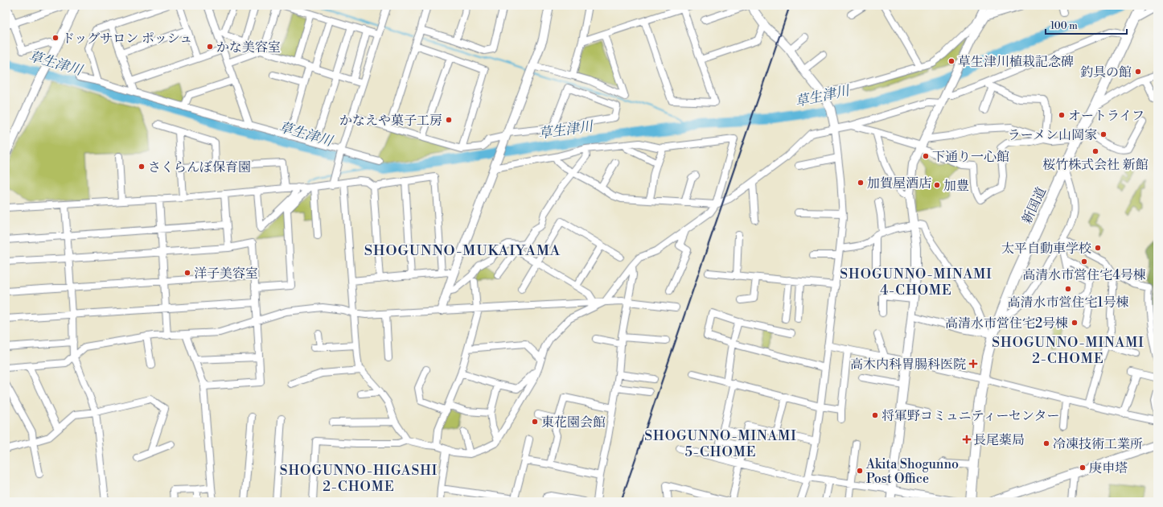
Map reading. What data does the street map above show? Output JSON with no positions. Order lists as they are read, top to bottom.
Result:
{
  "streets": {
    "main road": ["新国道"]
  },
  "districts": [
    "SHOGUNNO-MUKAIYAMA",
    "SHOGUNNO-MINAMI 4-CHOME",
    "SHOGUNNO-MINAMI 2-CHOME",
    "SHOGUNNO-MINAMI 5-CHOME",
    "SHOGUNNO-HIGASHI 2-CHOME"
  ],
  "water": ["草生津川"],
  "places": {
    "other": [
      "ドッグサロン ポッシュ",
      "かな美容室",
      "草生津川植栽記念碑",
      "釣具の館",
      "オートライフ",
      "かなえや菓子工房",
      "ラーメン山岡家",
      "桜竹株式会社 新館",
      "下通り一心館",
      "さくらんぼ保育園",
      "加賀屋酒店",
      "加豊",
      "太平自動車学校",
      "高清水市営住宅4号棟",
      "洋子美容室",
      "高清水市営住宅1号棟",
      "高清水市営住宅2号棟",
      "将軍野コミュニティーセンター",
      "東花園会館",
      "冷凍技術工業所",
      "庚申塔",
      "Akita Shogunno Post Office"
    ],
    "health": ["高木内科胃腸科医院", "長尾薬局"]
  },
  "scale_bar": "100 m"
}
